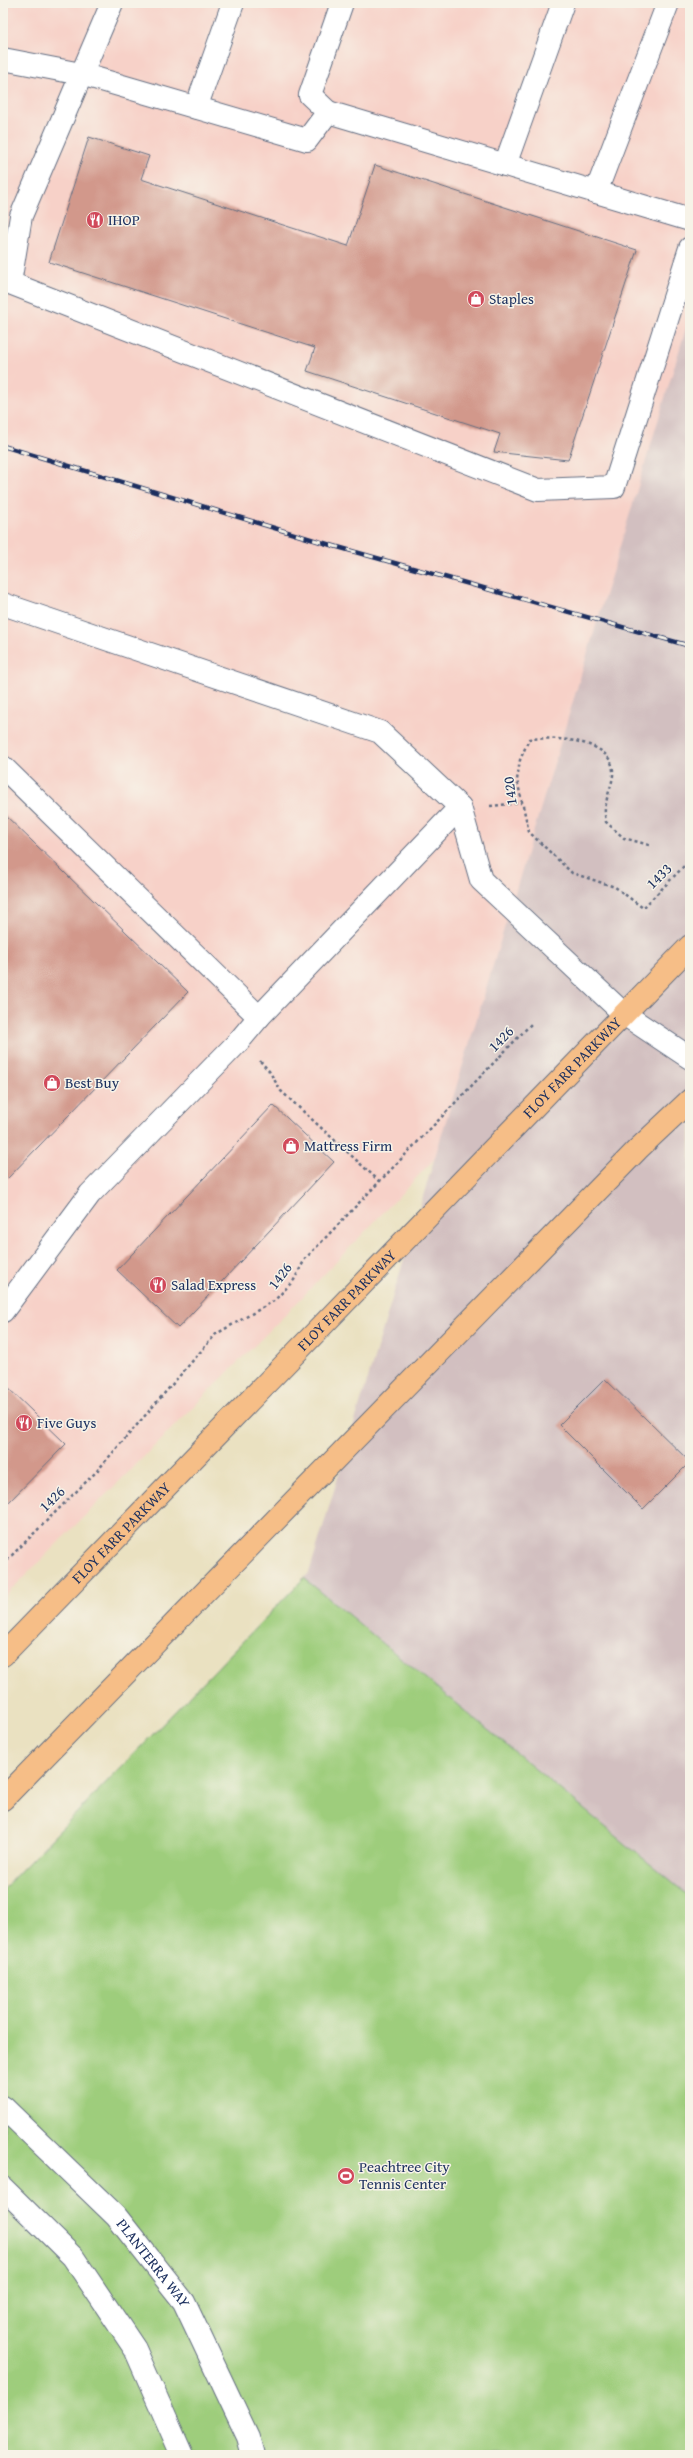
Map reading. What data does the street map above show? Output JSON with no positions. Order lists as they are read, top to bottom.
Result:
{
  "streets": {
    "main road": ["FLOY FARR PARKWAY"],
    "street": ["PLANTERRA WAY"],
    "path": ["1420", "1433", "1426"]
  },
  "crossings": [
    ["1420", "1433"]
  ],
  "places": {
    "restaurant": ["IHOP", "Salad Express", "Five Guys"],
    "shop": ["Staples", "Best Buy", "Mattress Firm"],
    "sports": ["Peachtree City Tennis Center"]
  }
}
